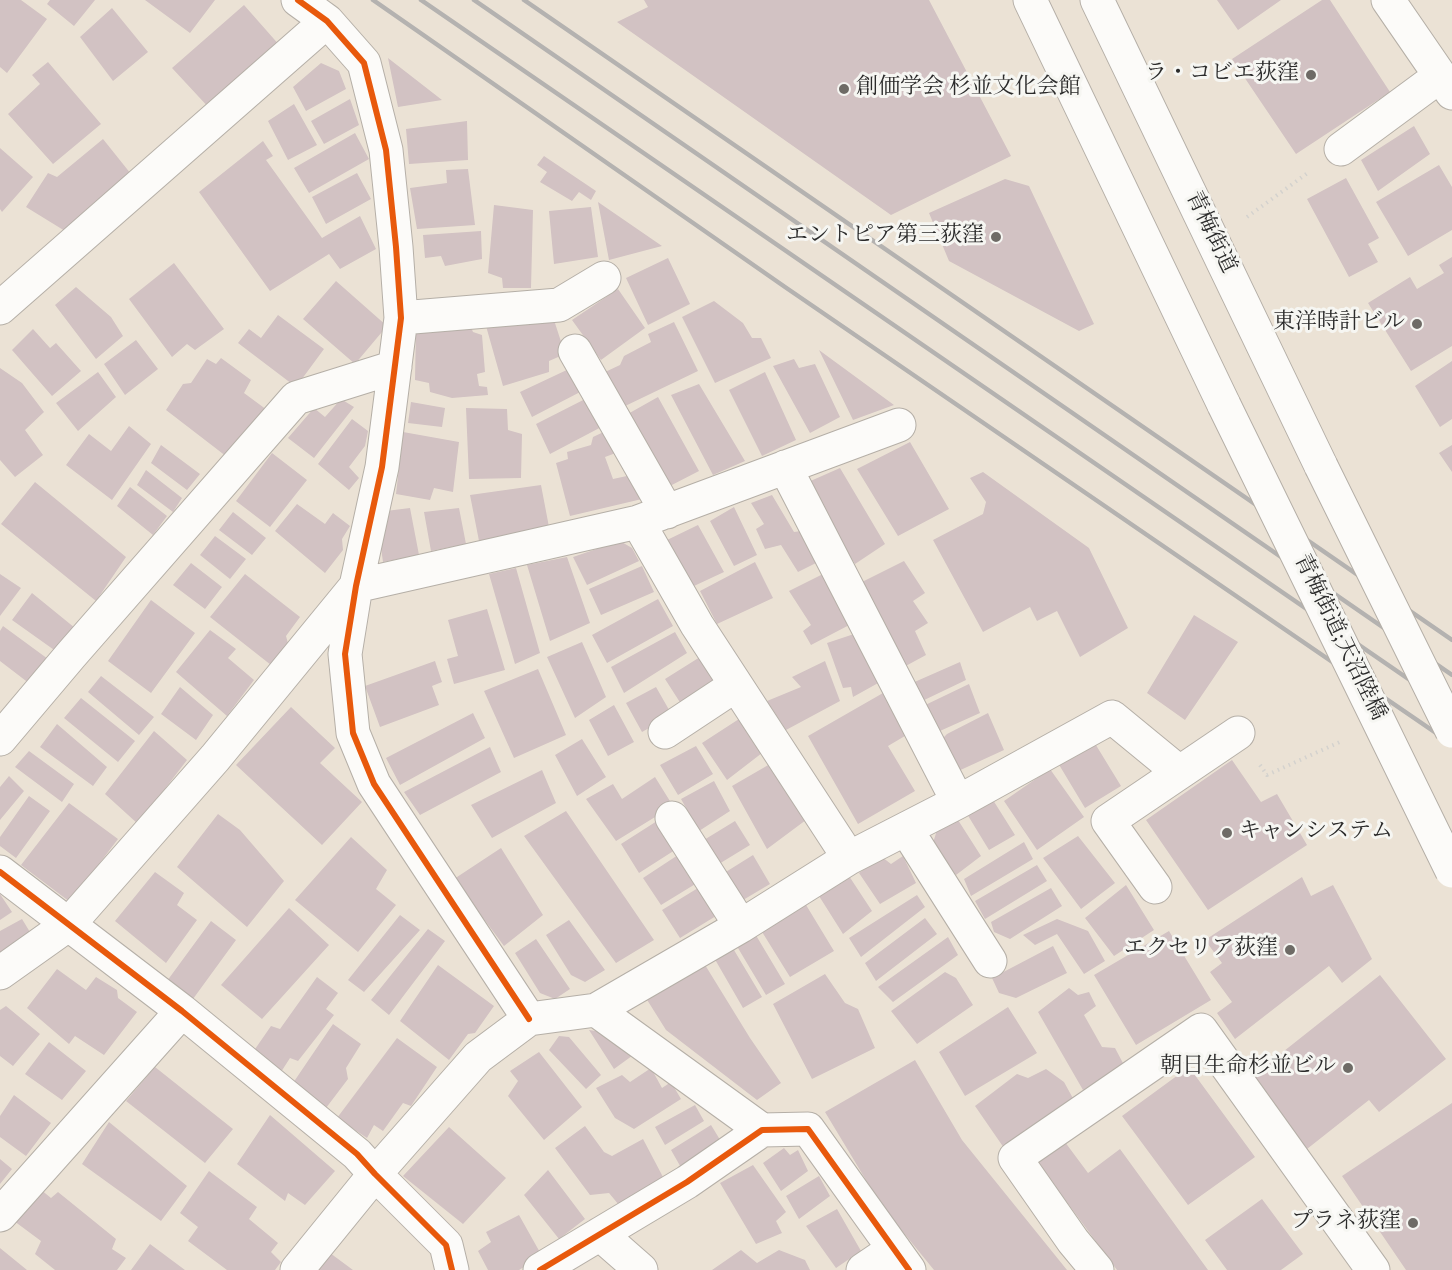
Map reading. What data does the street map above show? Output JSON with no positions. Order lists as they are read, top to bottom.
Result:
{
  "streets": {
    "street": ["青梅街道", "青梅街道;天沼陸橋"]
  },
  "places": [
    "ラ・コビエ荻窪",
    "創価学会 杉並文化会館",
    "エントピア第三荻窪",
    "東洋時計ビル",
    "キャンシステム",
    "エクセリア荻窪",
    "朝日生命杉並ビル",
    "プラネ荻窪"
  ]
}
